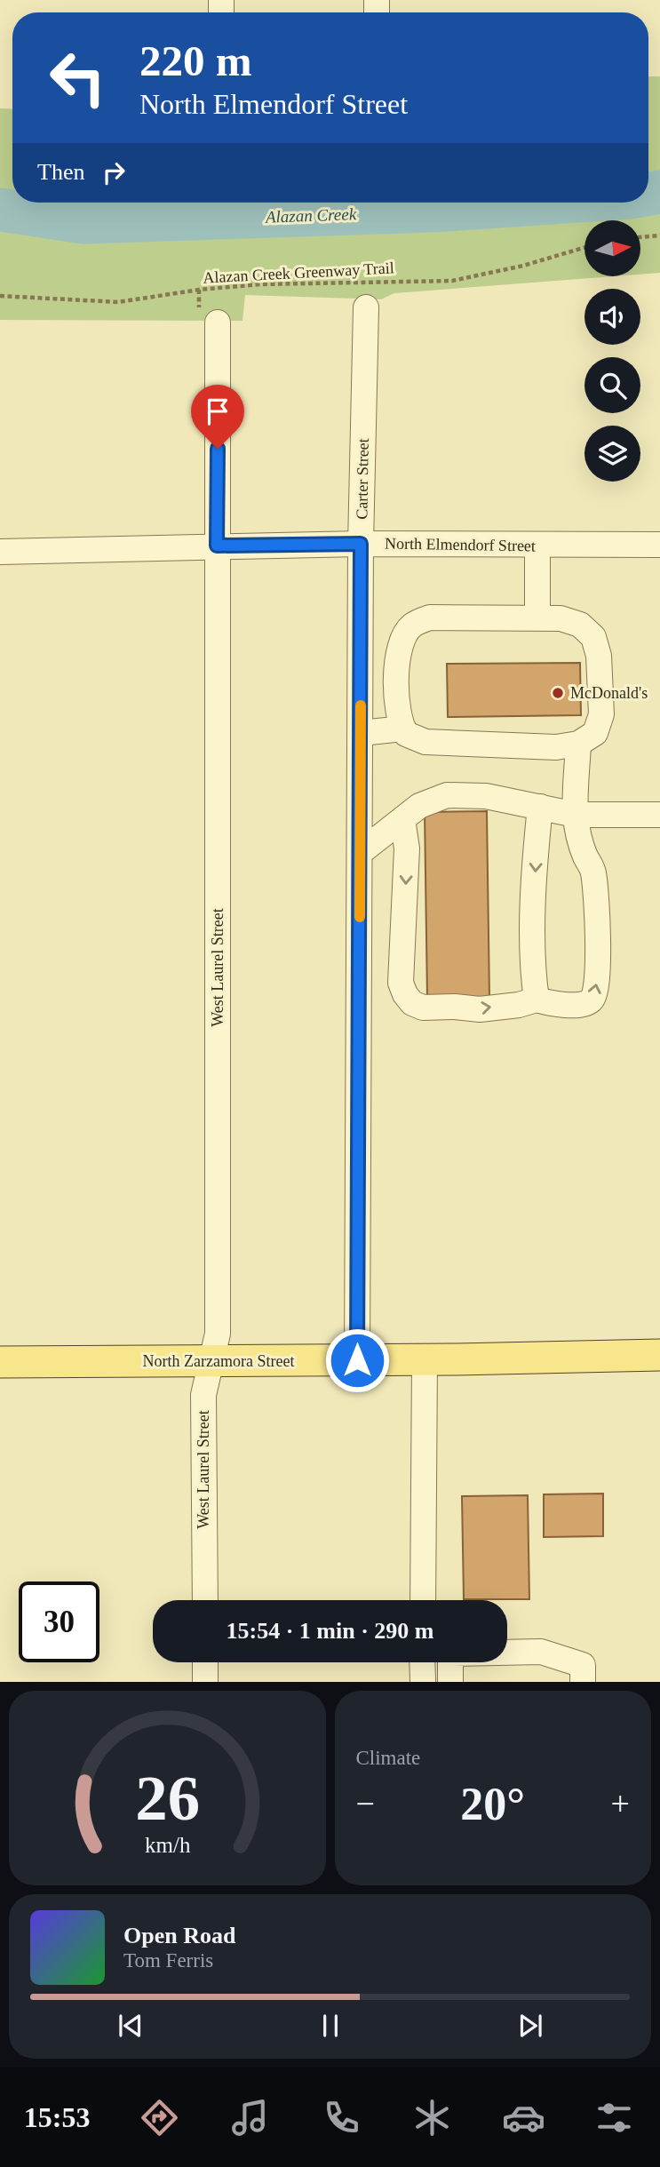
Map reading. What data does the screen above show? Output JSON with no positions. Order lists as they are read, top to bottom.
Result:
{
  "streets": {
    "main road": ["North Zarzamora Street"],
    "street": ["Carter Street", "North Elmendorf Street", "West Laurel Street"],
    "path": ["Alazan Creek Greenway Trail"]
  },
  "crossings": [
    ["Carter Street", "North Elmendorf Street"],
    ["Carter Street", "North Zarzamora Street"],
    ["North Elmendorf Street", "West Laurel Street"],
    ["West Laurel Street", "North Zarzamora Street"]
  ],
  "water": ["Alazan Creek"],
  "places": ["McDonald's"],
  "north": "right",
  "page": {
    "turn": ["220 m", "North Elmendorf Street"],
    "then": "Then",
    "limit": "30",
    "trip": "15:54 · 1 min · 290 m",
    "tile": "Climate",
    "heat": ["−", "20°", "+"],
    "song": ["Open Road", "Tom Ferris"],
    "tabs": "15:53",
    "gauge": ["26", "km/h"]
  }
}
